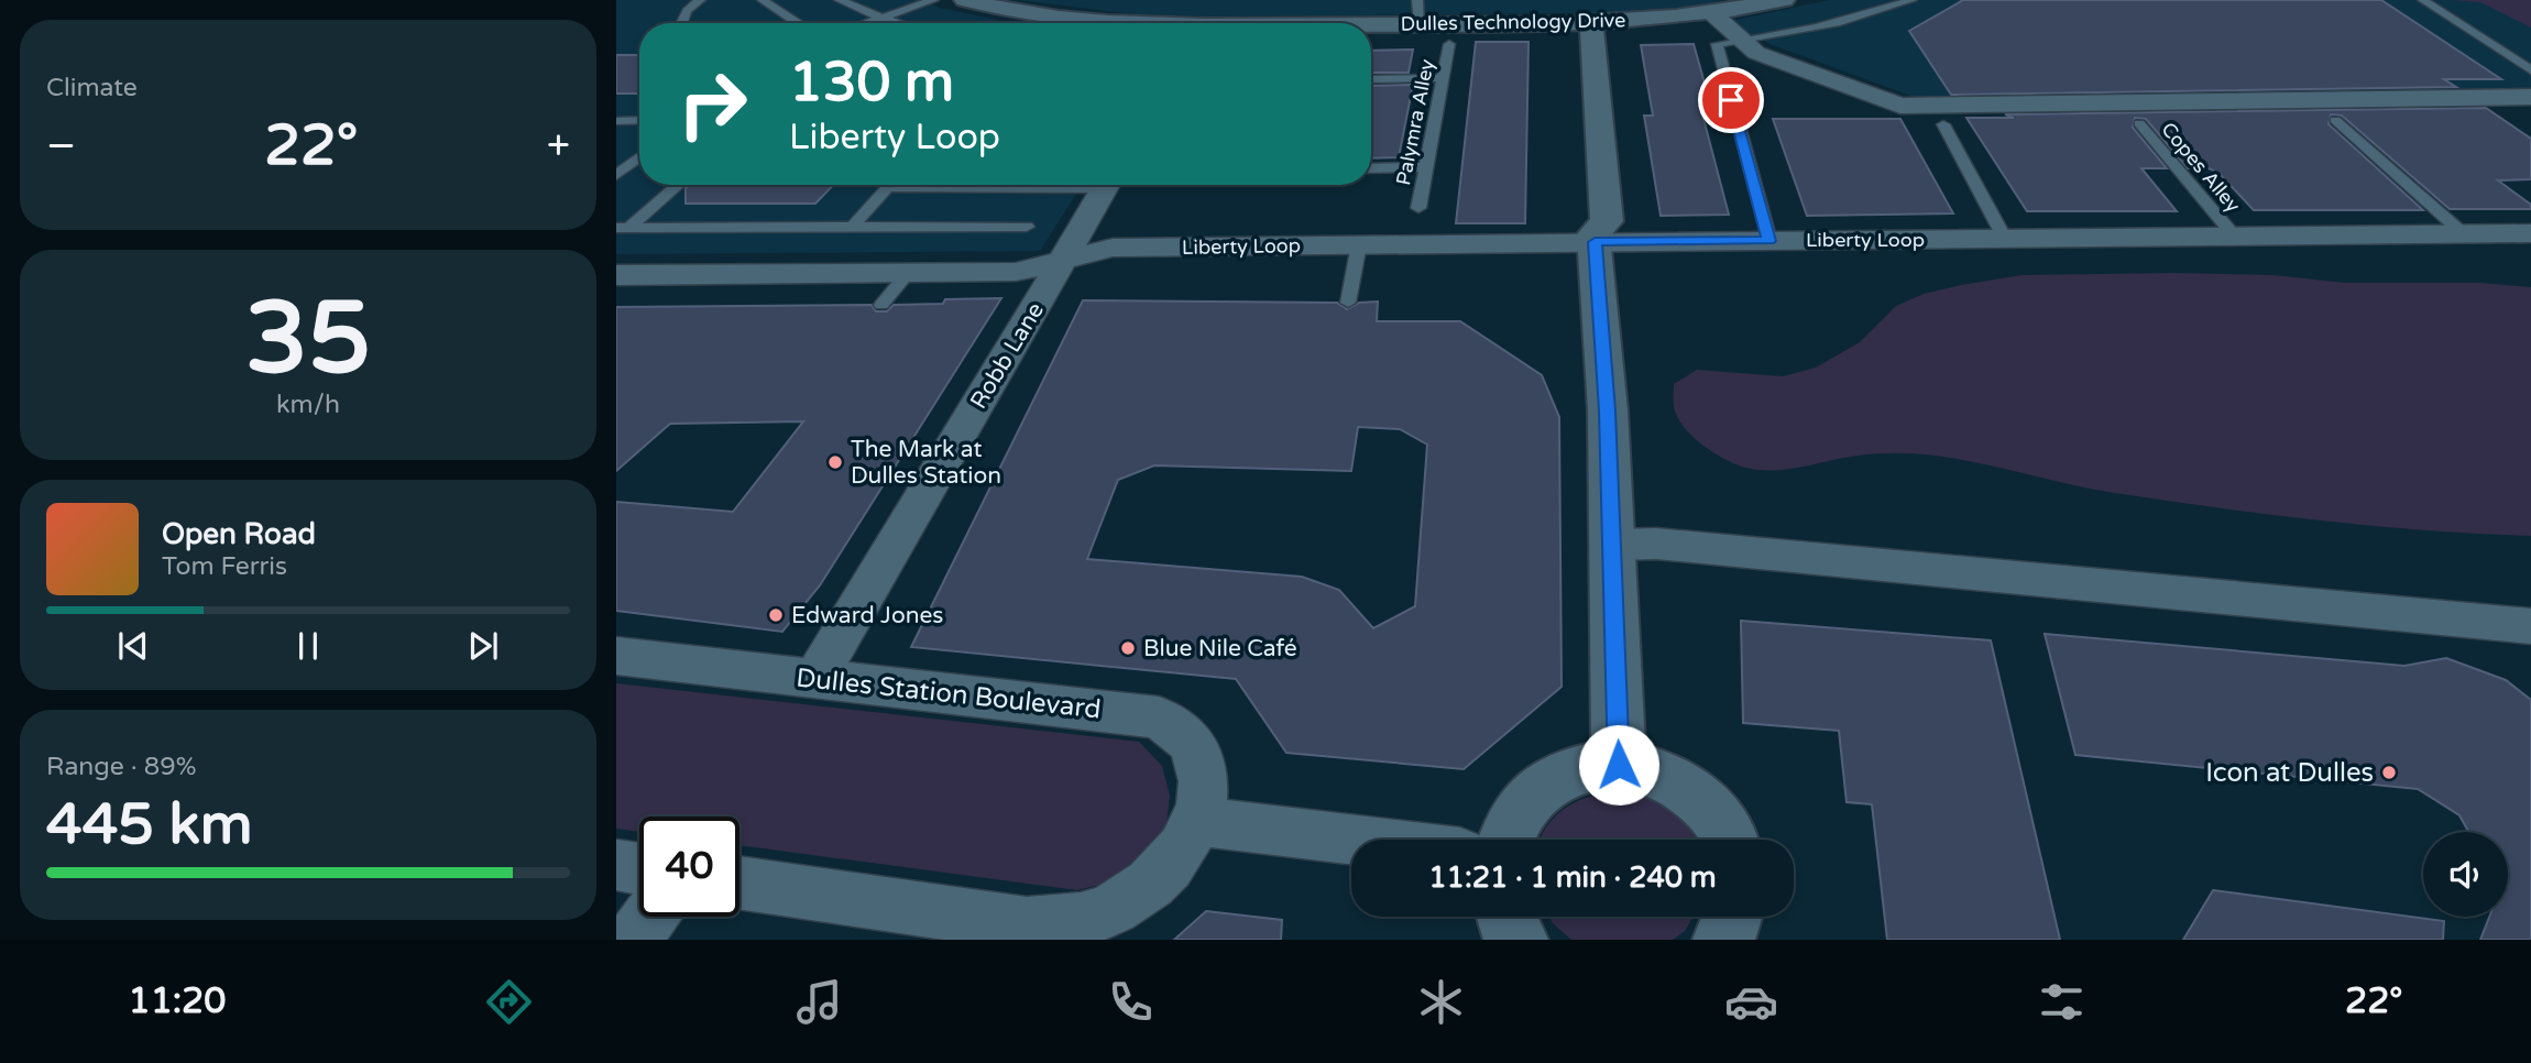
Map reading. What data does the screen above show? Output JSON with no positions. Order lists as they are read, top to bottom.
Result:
{
  "streets": {
    "street": [
      "Dulles Technology Drive",
      "Liberty Loop",
      "Robb Lane",
      "Dulles Station Boulevard"
    ],
    "lane": ["Palymra Alley", "Copes Alley"]
  },
  "crossings": [
    ["Copes Alley", "Liberty Loop"],
    ["Liberty Loop", "Robb Lane"],
    ["Robb Lane", "Dulles Station Boulevard"]
  ],
  "places": [
    "The Mark at Dulles Station",
    "Edward Jones",
    "Blue Nile Café",
    "Icon at Dulles"
  ],
  "page": {
    "tile": [
      "Climate",
      ["35", "km/h"],
      ["Range · 89%", "445 km"]
    ],
    "turn": ["130 m", "Liberty Loop"],
    "heat": ["−", "22°", "+"],
    "song": ["Open Road", "Tom Ferris"],
    "limit": "40",
    "trip": "11:21 · 1 min · 240 m",
    "tabs": ["11:20", "22°"]
  }
}
